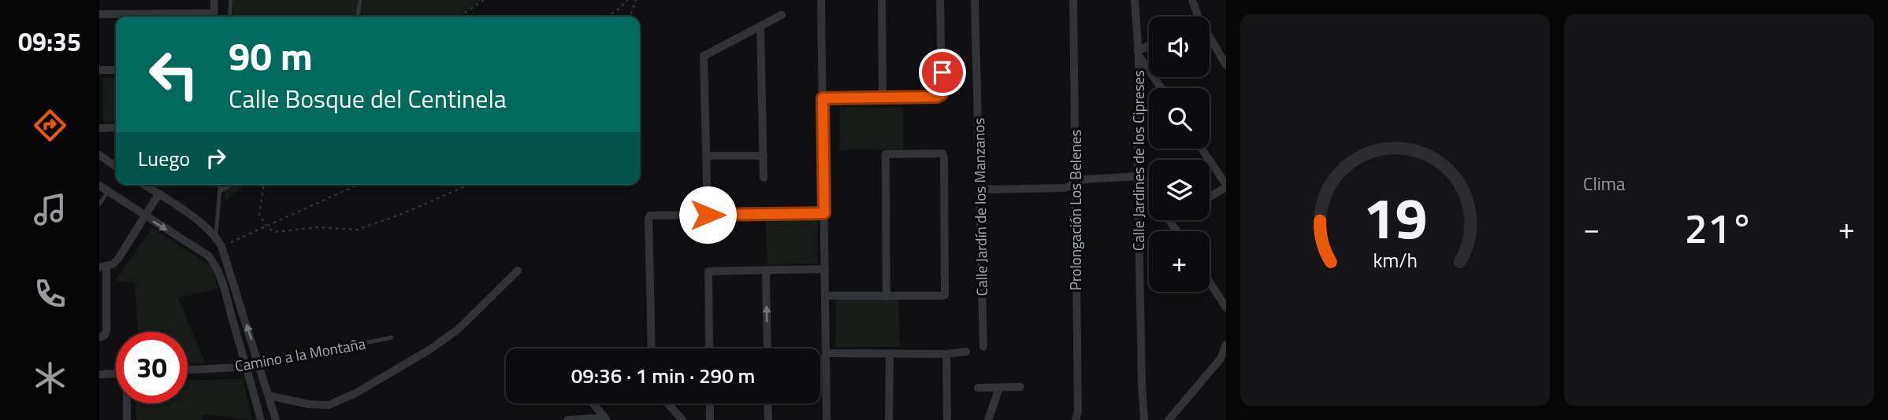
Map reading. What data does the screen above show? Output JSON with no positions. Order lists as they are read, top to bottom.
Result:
{
  "streets": {
    "street": [
      "Calle Jardines de los Cipreses",
      "Calle Jardín de los Manzanos",
      "Prolongación Los Belenes",
      "Camino a la Montaña"
    ]
  },
  "page": {
    "tabs": "09:35",
    "tile": "Clima",
    "map_buttons": "+",
    "turn": ["90 m", "Calle Bosque del Centinela"],
    "then": "Luego",
    "heat": ["−", "21°", "+"],
    "limit": "30",
    "trip": "09:36 · 1 min · 290 m",
    "gauge": ["19", "km/h"]
  }
}
